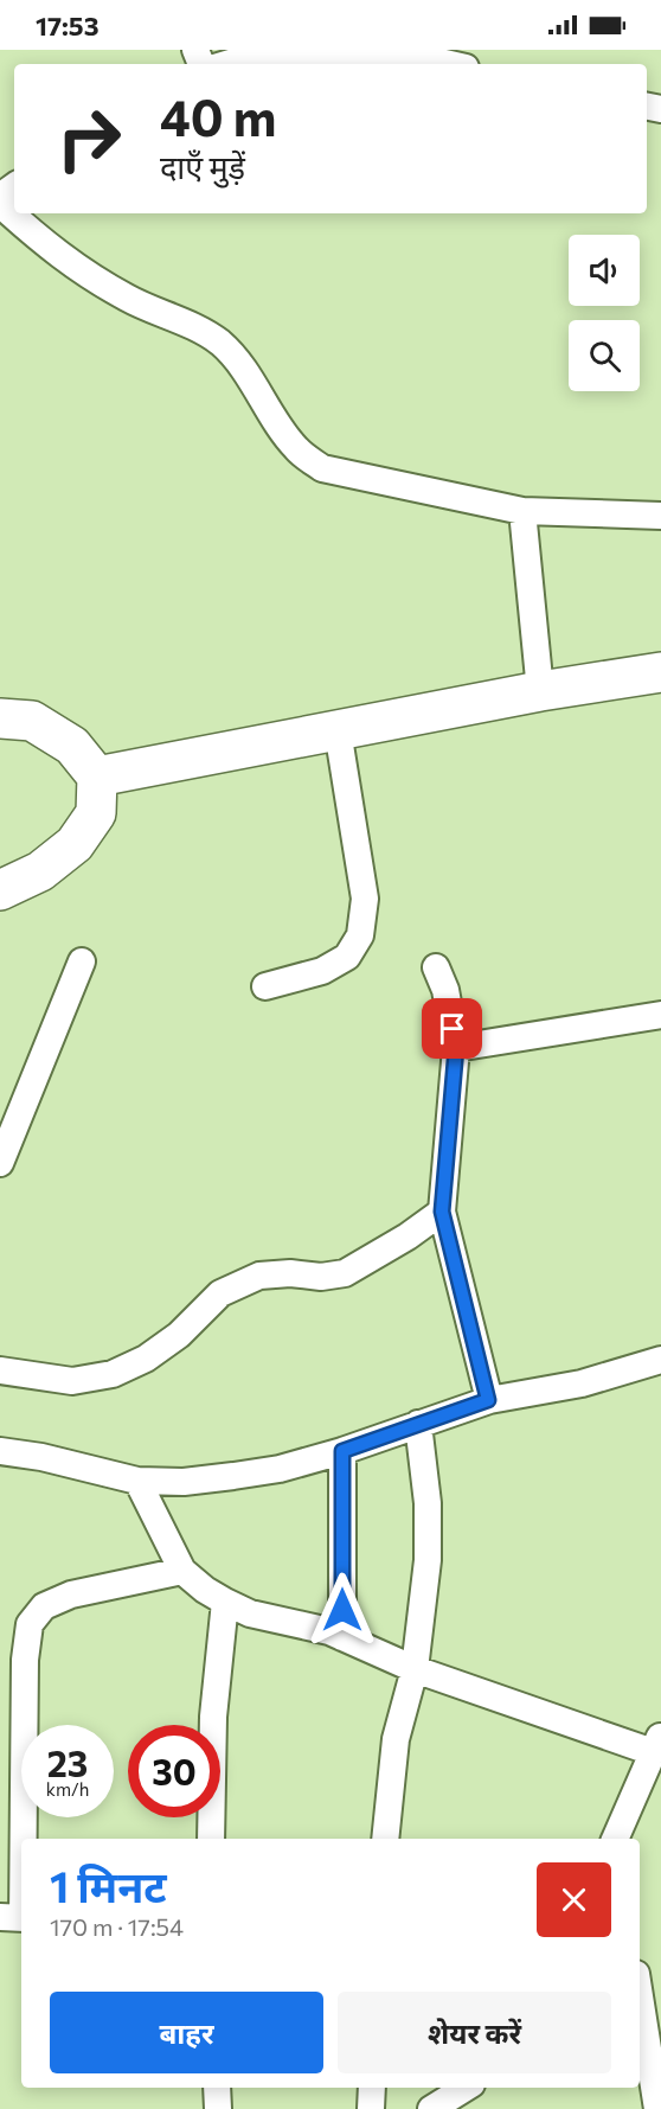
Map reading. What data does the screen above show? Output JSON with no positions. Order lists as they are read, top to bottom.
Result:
{
  "page": {
    "status": "17:53",
    "turn": ["40 m", "दाएँ मुड़ें"],
    "speed": "23 km/h",
    "limit": "30",
    "heading": ["1 मिनट", "170 m · 17:54"],
    "buttons": ["बाहर", "शेयर करें"]
  }
}
